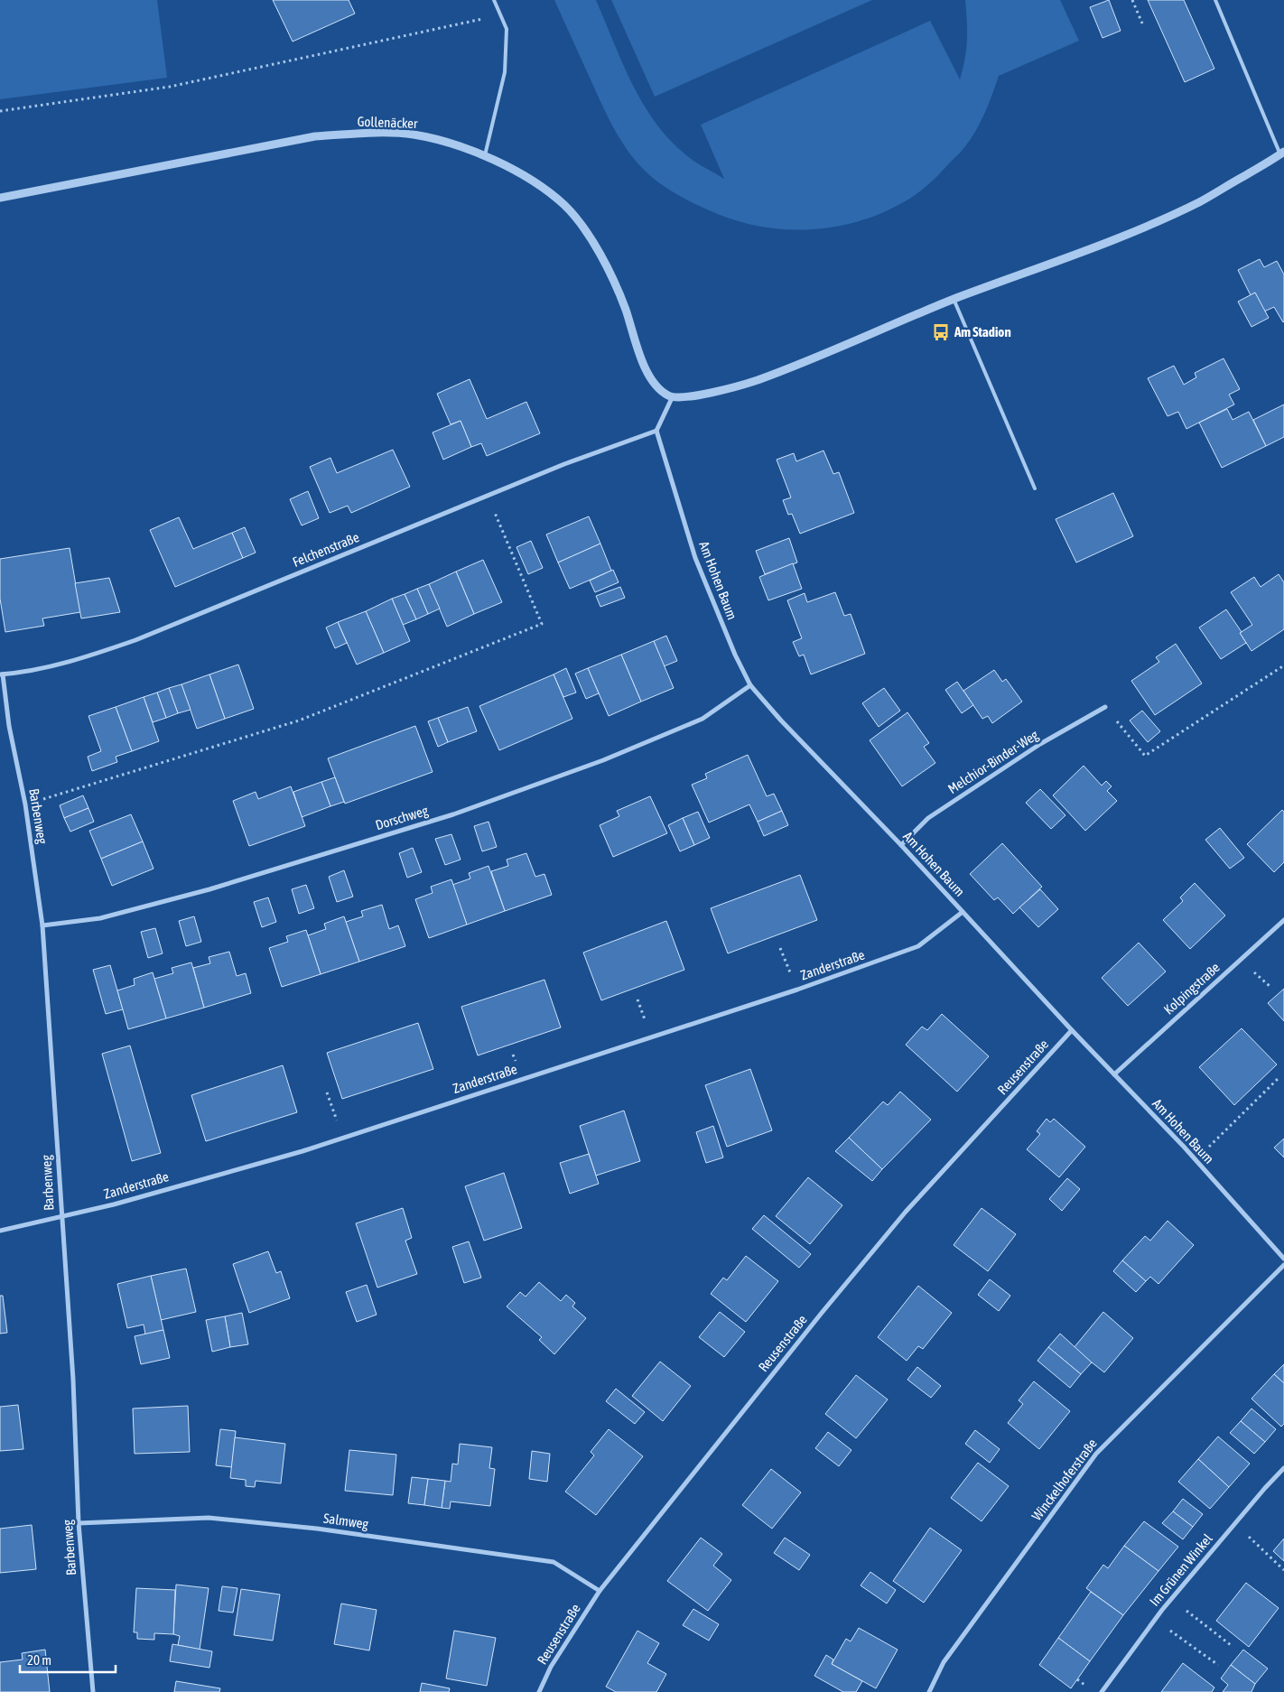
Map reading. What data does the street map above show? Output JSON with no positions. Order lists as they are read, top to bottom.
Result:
{
  "streets": {
    "street": [
      "Gollenäcker",
      "Felchenstraße",
      "Am Hohen Baum",
      "Melchior-Binder-Weg",
      "Barbenweg",
      "Dorschweg",
      "Zanderstraße",
      "Kolpingstraße",
      "Reusenstraße",
      "Winckelhoferstraße",
      "Salmweg",
      "Im Grünen Winkel"
    ]
  },
  "crossings": [
    ["Felchenstraße", "Am Hohen Baum"],
    ["Felchenstraße", "Barbenweg"],
    ["Am Hohen Baum", "Melchior-Binder-Weg"],
    ["Am Hohen Baum", "Dorschweg"],
    ["Am Hohen Baum", "Zanderstraße"],
    ["Am Hohen Baum", "Kolpingstraße"],
    ["Am Hohen Baum", "Reusenstraße"],
    ["Barbenweg", "Dorschweg"],
    ["Barbenweg", "Zanderstraße"],
    ["Barbenweg", "Salmweg"],
    ["Reusenstraße", "Salmweg"]
  ],
  "places": {
    "bus stop": ["Am Stadion"]
  },
  "scale_bar": "20 m"
}
